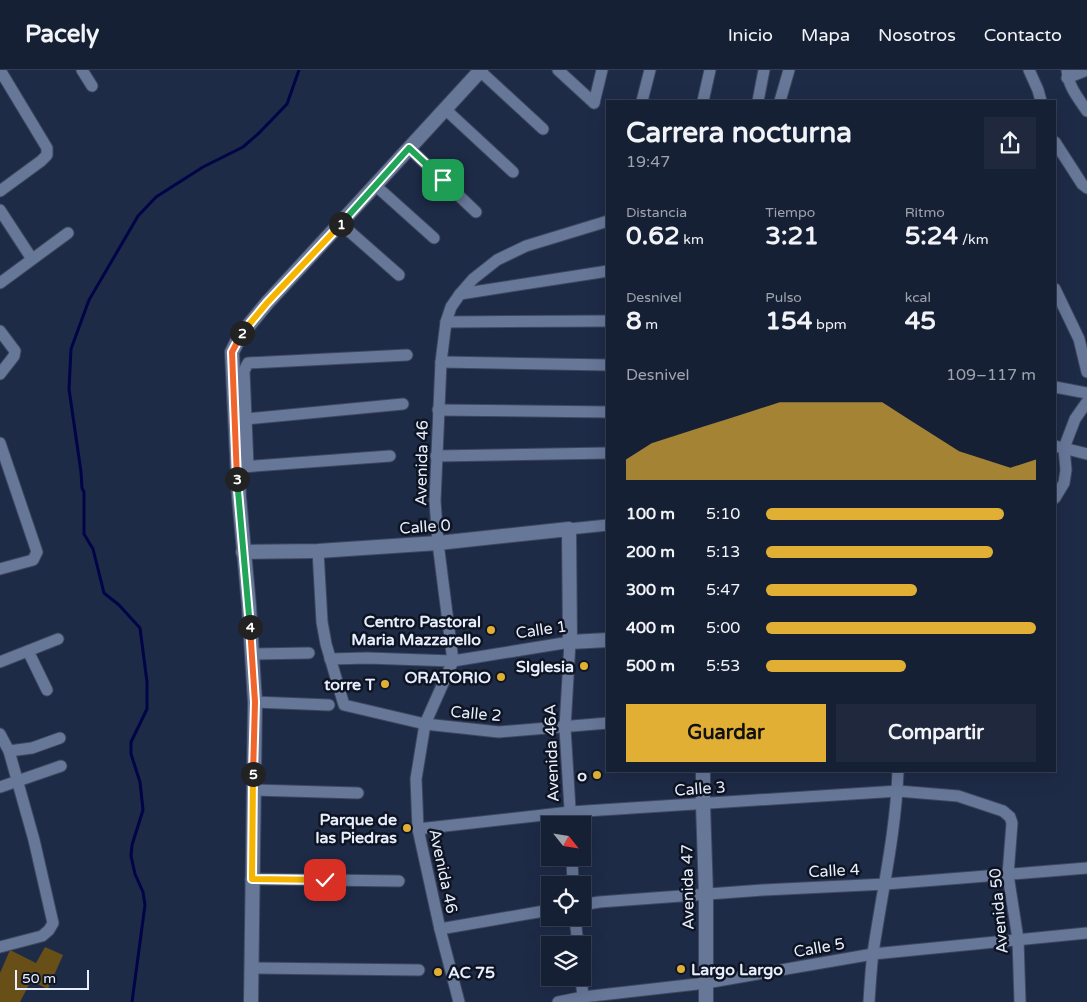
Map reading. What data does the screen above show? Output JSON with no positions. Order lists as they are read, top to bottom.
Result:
{
  "streets": {
    "street": [
      "Avenida 46",
      "Calle 0",
      "Calle 1",
      "Calle 2",
      "Avenida 46A",
      "Calle 3",
      "Calle 4",
      "Avenida 47",
      "Avenida 50",
      "Calle 5"
    ]
  },
  "crossings": [
    ["Avenida 46", "Calle 0"],
    ["Avenida 46", "Calle 1"],
    ["Avenida 46", "Calle 2"],
    ["Avenida 46", "Calle 3"],
    ["Calle 0", "Avenida 46A"],
    ["Calle 1", "Calle 2"],
    ["Calle 1", "Avenida 46A"],
    ["Calle 2", "Avenida 46A"],
    ["Avenida 46A", "Calle 3"],
    ["Calle 3", "Avenida 47"],
    ["Calle 3", "Avenida 50"],
    ["Calle 4", "Avenida 47"],
    ["Calle 4", "Avenida 50"],
    ["Avenida 47", "Calle 5"],
    ["Avenida 50", "Calle 5"]
  ],
  "places": [
    "Centro Pastoral Maria Mazzarello",
    "SIglesia",
    "ORATORIO",
    "torre T",
    "o",
    "Parque de las Piedras",
    "Largo Largo",
    "AC 75"
  ],
  "scale_bar": "50 m",
  "north": "bottom right",
  "page": {
    "header": "Pacely",
    "nav": [
      "Inicio",
      "Mapa",
      "Nosotros",
      "Contacto"
    ],
    "heading": ["Carrera nocturna", "19:47"],
    "stats": [
      ["Distancia", "0.62 km"],
      ["Tiempo", "3:21"],
      ["Ritmo", "5:24 /km"],
      ["Desnivel", "8 m"],
      ["Pulso", "154 bpm"],
      ["kcal", "45"]
    ],
    "pins": [
      "1",
      "2",
      "3",
      "4",
      "5"
    ],
    "chart": ["Desnivel", "109–117 m"],
    "list": [
      {
        "name": "100 m",
        "note": "5:10"
      },
      {
        "name": "200 m",
        "note": "5:13"
      },
      {
        "name": "300 m",
        "note": "5:47"
      },
      {
        "name": "400 m",
        "note": "5:00"
      },
      {
        "name": "500 m",
        "note": "5:53"
      }
    ],
    "buttons": ["Guardar", "Compartir"],
    "scale": "50 m"
  }
}
